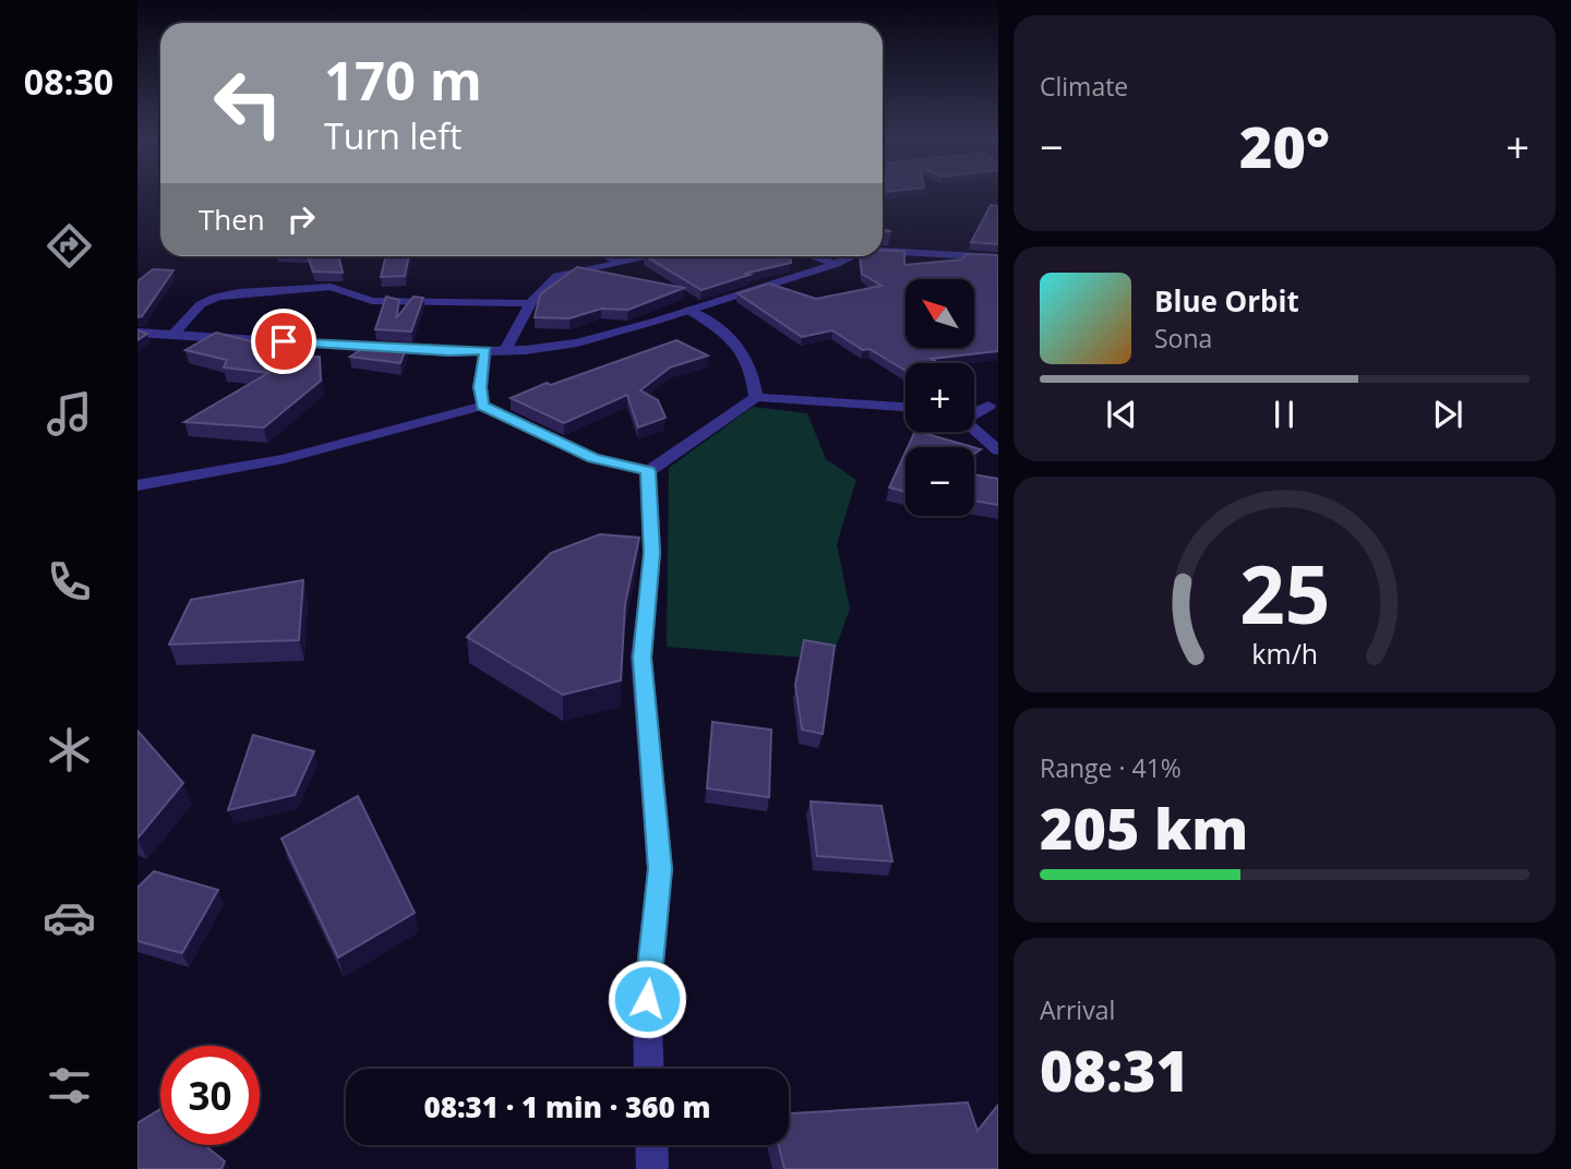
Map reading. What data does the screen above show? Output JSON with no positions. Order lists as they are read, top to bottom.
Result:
{
  "north": "top left",
  "page": {
    "tabs": "08:30",
    "tile": [
      "Climate",
      ["Range · 41%", "205 km"],
      ["Arrival", "08:31"]
    ],
    "turn": ["170 m", "Turn left"],
    "heat": ["−", "20°", "+"],
    "then": "Then",
    "song": ["Blue Orbit", "Sona"],
    "map_buttons": ["+", "−"],
    "limit": "30",
    "trip": "08:31 · 1 min · 360 m",
    "gauge": ["25", "km/h"]
  }
}
